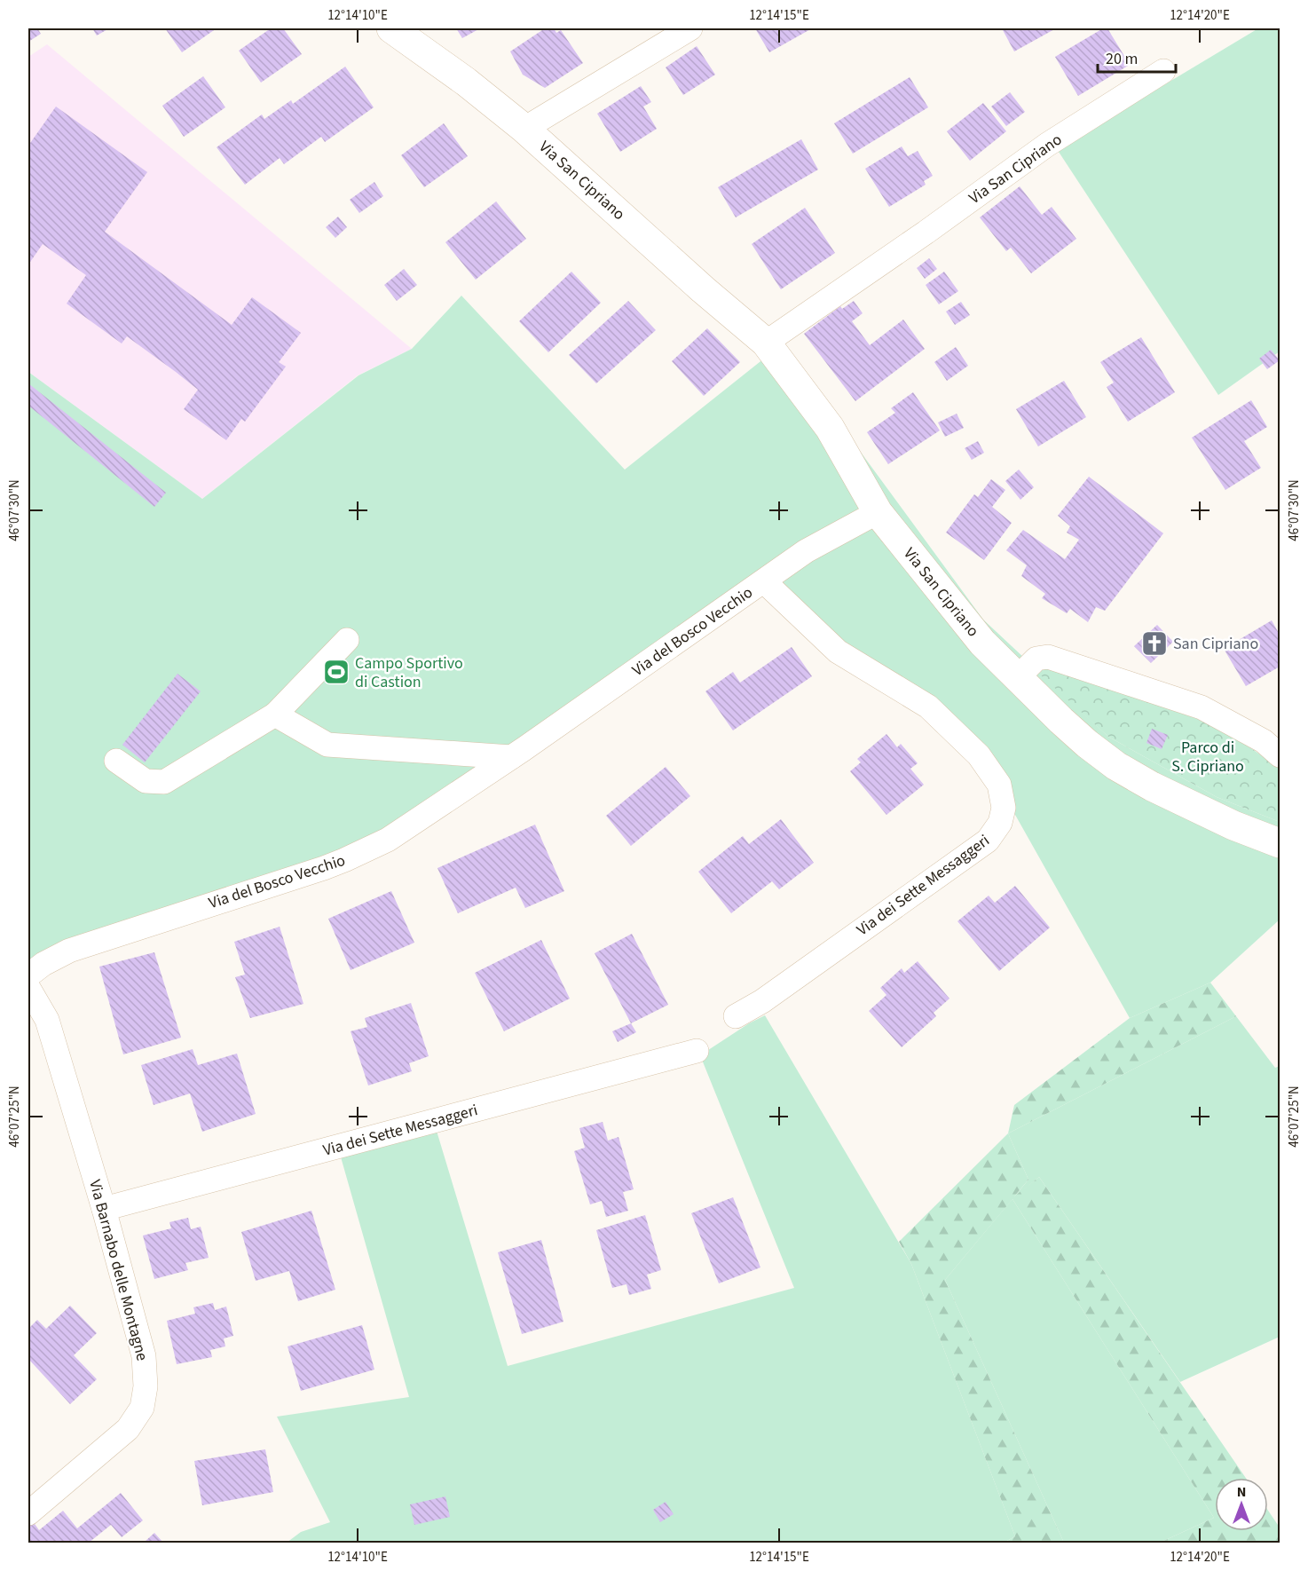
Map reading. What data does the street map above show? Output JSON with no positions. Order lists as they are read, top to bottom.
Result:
{
  "streets": {
    "main road": ["Via San Cipriano"],
    "street": ["Via del Bosco Vecchio", "Via dei Sette Messaggeri", "Via Barnabo delle Montagne"]
  },
  "crossings": [
    ["Via San Cipriano", "Via del Bosco Vecchio"],
    ["Via del Bosco Vecchio", "Via dei Sette Messaggeri"],
    ["Via dei Sette Messaggeri", "Via Barnabo delle Montagne"]
  ],
  "parks": ["Parco di S. Cipriano"],
  "places": {
    "church": ["San Cipriano"],
    "sports": ["Campo Sportivo di Castion"]
  },
  "scale_bar": "20 m",
  "north": "top",
  "coordinates": [
    "12°14'10\"E",
    "12°14'15\"E",
    "12°14'20\"E",
    "46°07'30\"N",
    "46°07'25\"N"
  ]
}
